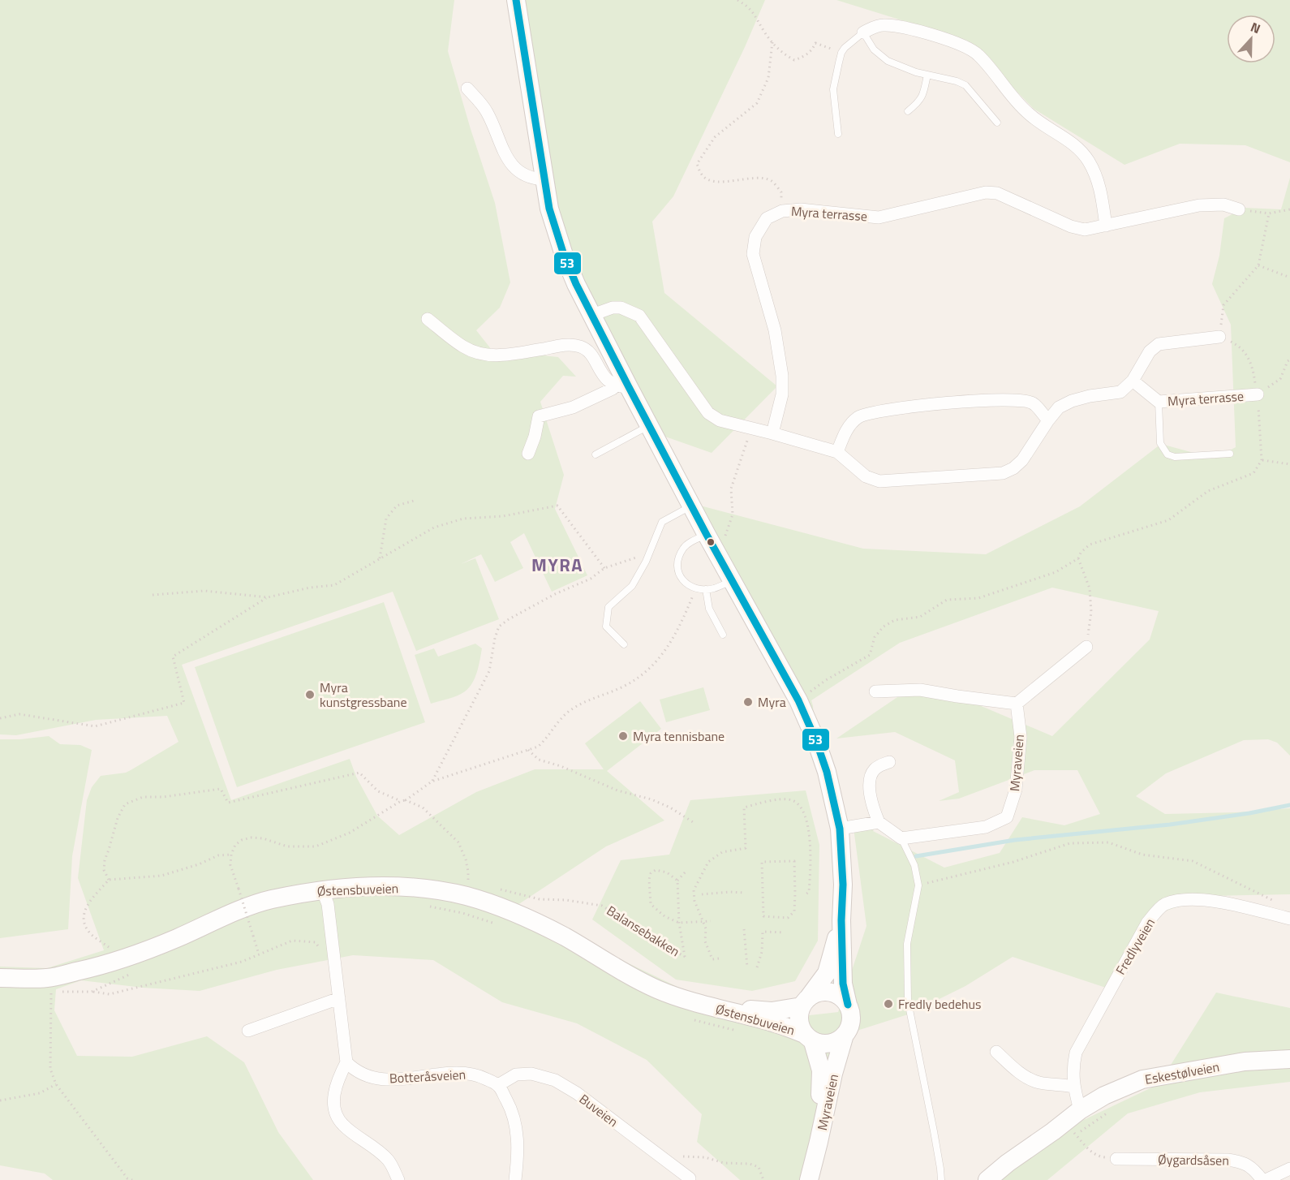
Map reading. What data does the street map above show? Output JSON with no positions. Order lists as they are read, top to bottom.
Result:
{
  "streets": {
    "main road": ["Myraveien", "Østensbuveien", "Eskestølveien"],
    "street": [
      "Myra terrasse",
      "Fredlyveien",
      "Botteråsveien",
      "Buveien",
      "Øygardsåsen"
    ],
    "path": ["Balansebakken"]
  },
  "crossings": [
    ["Myraveien", "Østensbuveien"],
    ["Fredlyveien", "Eskestølveien"],
    ["Botteråsveien", "Buveien"]
  ],
  "districts": ["MYRA"],
  "places": [
    "Myra kunstgressbane",
    "Myra",
    "Myra tennisbane",
    "Fredly bedehus"
  ],
  "lines": ["transit line 53"],
  "north": "top"
}
